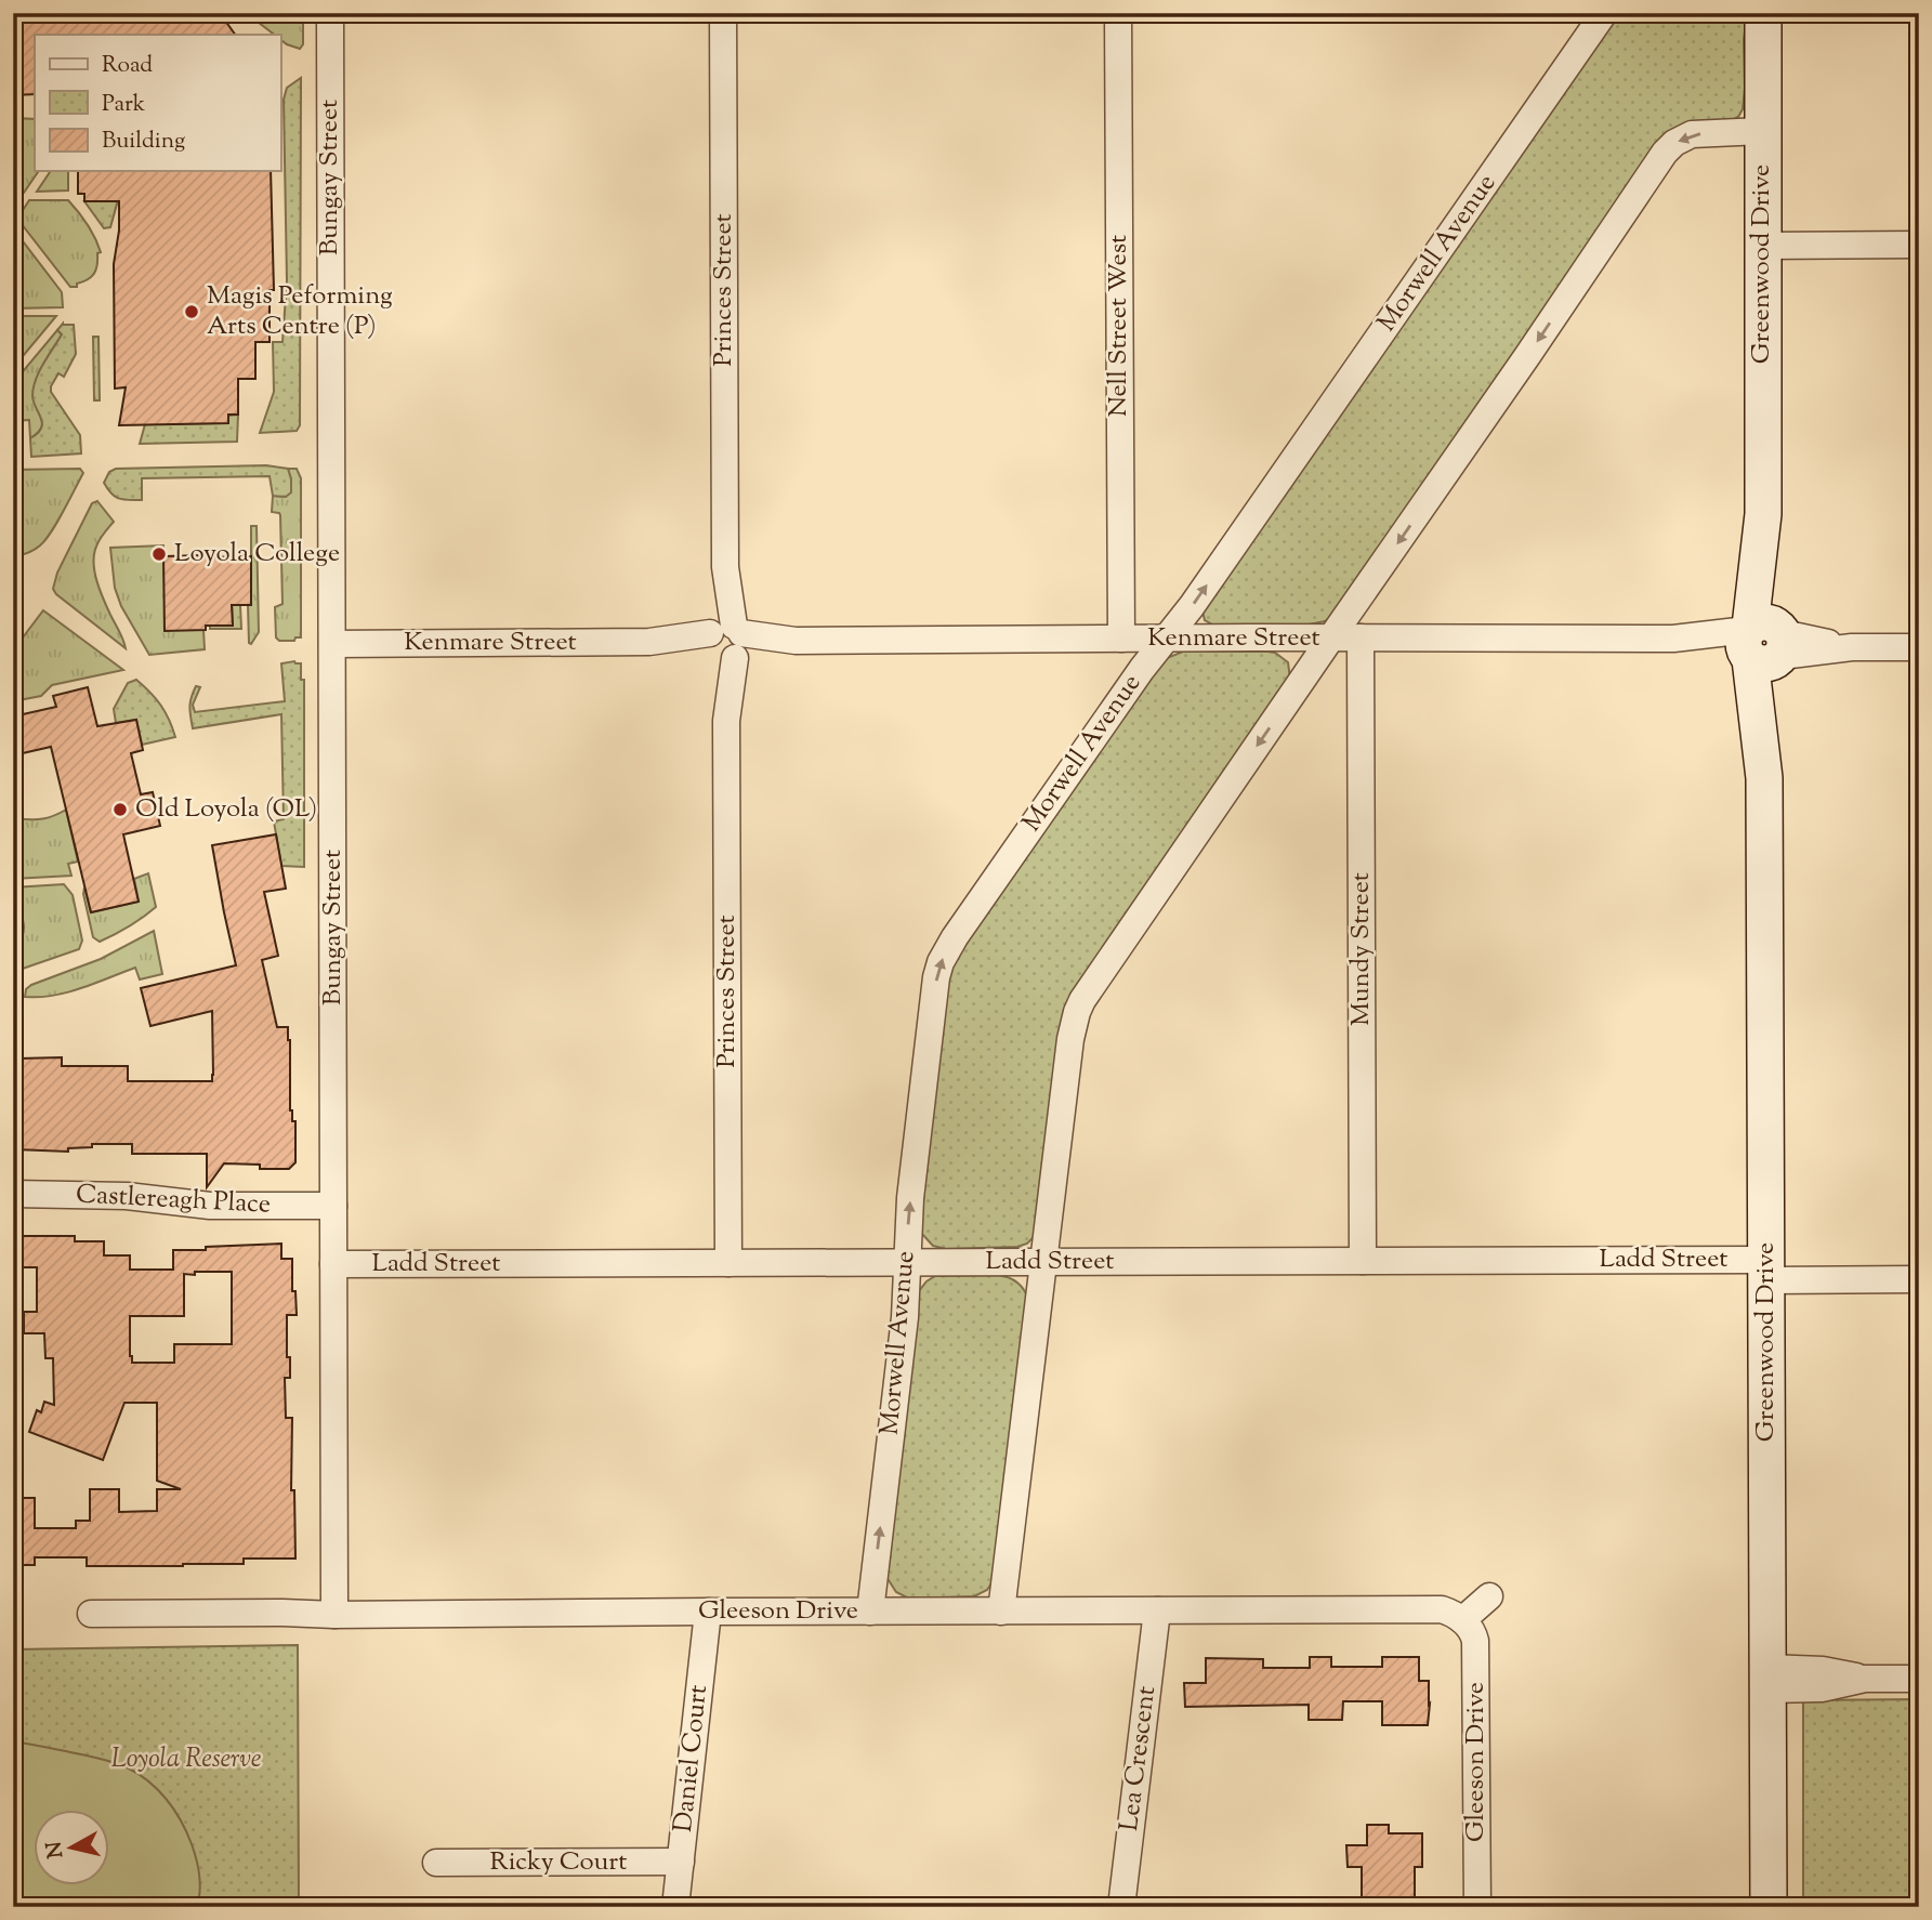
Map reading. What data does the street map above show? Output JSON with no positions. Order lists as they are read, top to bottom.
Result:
{
  "streets": {
    "street": [
      "Bungay Street",
      "Morwell Avenue",
      "Greenwood Drive",
      "Princes Street",
      "Nell Street West",
      "Kenmare Street",
      "Mundy Street",
      "Castlereagh Place",
      "Ladd Street",
      "Gleeson Drive",
      "Daniel Court",
      "Lea Crescent",
      "Ricky Court"
    ]
  },
  "crossings": [
    ["Bungay Street", "Kenmare Street"],
    ["Bungay Street", "Castlereagh Place"],
    ["Bungay Street", "Ladd Street"],
    ["Bungay Street", "Gleeson Drive"],
    ["Morwell Avenue", "Kenmare Street"],
    ["Morwell Avenue", "Ladd Street"],
    ["Morwell Avenue", "Gleeson Drive"],
    ["Greenwood Drive", "Kenmare Street"],
    ["Greenwood Drive", "Ladd Street"],
    ["Princes Street", "Kenmare Street"],
    ["Princes Street", "Ladd Street"],
    ["Nell Street West", "Kenmare Street"],
    ["Kenmare Street", "Mundy Street"],
    ["Mundy Street", "Ladd Street"],
    ["Gleeson Drive", "Daniel Court"],
    ["Gleeson Drive", "Lea Crescent"],
    ["Daniel Court", "Ricky Court"]
  ],
  "parks": ["Loyola Reserve"],
  "places": ["Magis Peforming Arts Centre (P)", "Loyola College", "Old Loyola (OL)"],
  "legend": ["Road", "Park", "Building"],
  "north": "left"
}
